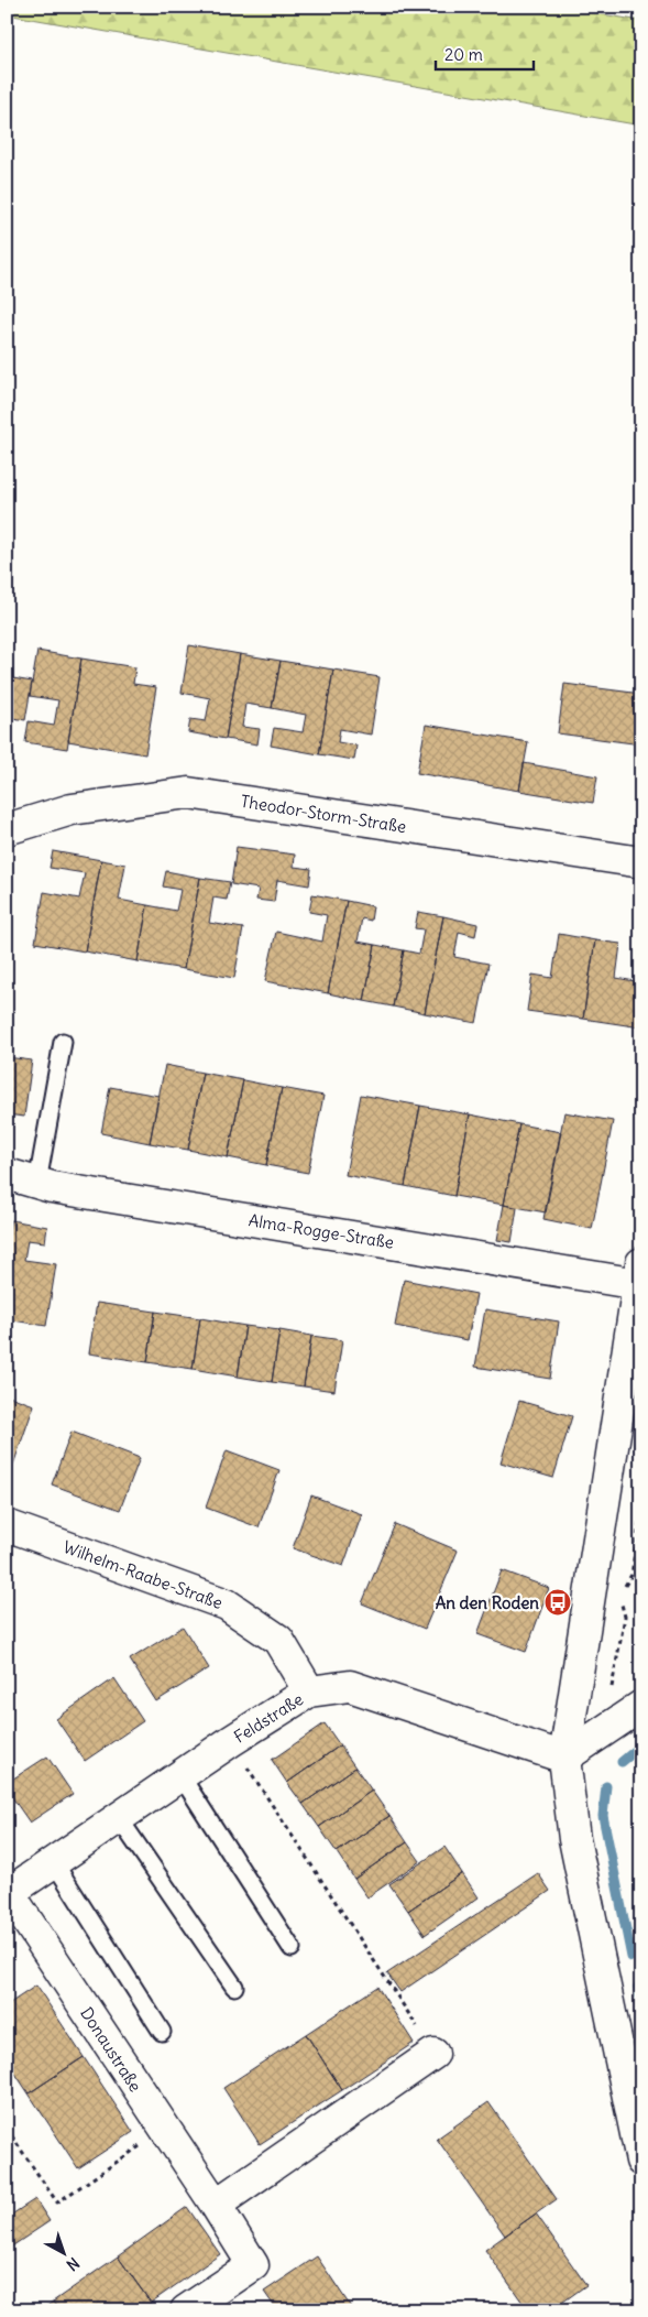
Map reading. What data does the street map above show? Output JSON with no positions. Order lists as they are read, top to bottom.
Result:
{
  "streets": {
    "street": [
      "Theodor-Storm-Straße",
      "Alma-Rogge-Straße",
      "Wilhelm-Raabe-Straße",
      "Feldstraße",
      "Donaustraße"
    ]
  },
  "crossings": [
    ["Wilhelm-Raabe-Straße", "Feldstraße"],
    ["Feldstraße", "Donaustraße"]
  ],
  "places": {
    "bus stop": ["An den Roden"]
  },
  "scale_bar": "20 m",
  "north": "bottom right"
}
